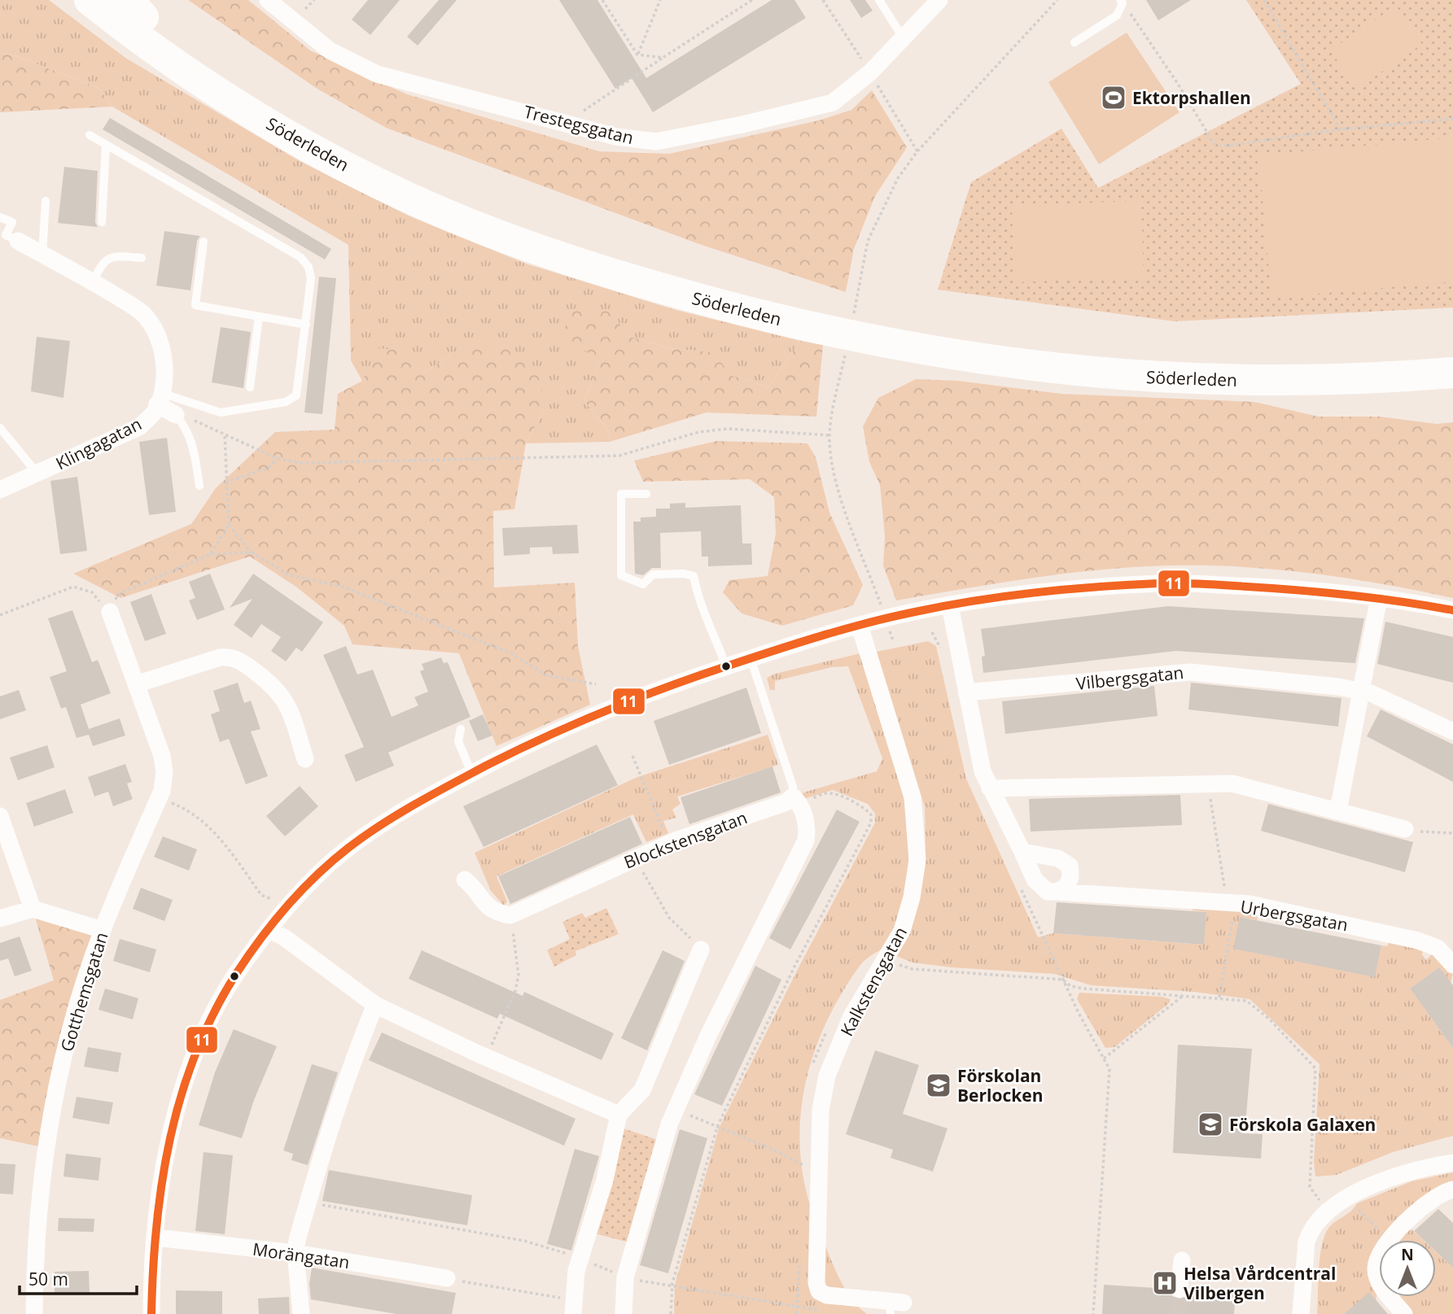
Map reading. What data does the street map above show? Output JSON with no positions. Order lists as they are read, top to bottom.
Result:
{
  "streets": {
    "highway": ["Söderleden"],
    "street": [
      "Trestegsgatan",
      "Klingagatan",
      "Vilbergsgatan",
      "Blockstensgatan",
      "Urbergsgatan",
      "Kalkstensgatan",
      "Gotthemsgatan",
      "Morängatan"
    ]
  },
  "places": {
    "sports": ["Ektorpshallen"],
    "school or university": ["Förskolan Berlocken", "Förskola Galaxen"],
    "hospital": ["Helsa Vårdcentral Vilbergen"]
  },
  "lines": ["transit line 11"],
  "scale_bar": "50 m",
  "north": "top"
}
